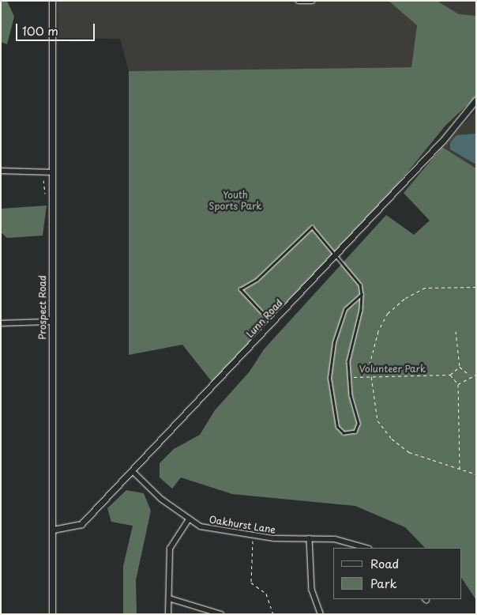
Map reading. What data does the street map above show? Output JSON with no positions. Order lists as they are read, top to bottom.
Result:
{
  "streets": {
    "street": ["Prospect Road", "Lunn Road", "Oakhurst Lane"]
  },
  "crossings": [
    ["Prospect Road", "Lunn Road"],
    ["Lunn Road", "Oakhurst Lane"]
  ],
  "parks": ["Youth Sports Park", "Volunteer Park"],
  "legend": ["Road", "Park"],
  "scale_bar": "100 m"
}
